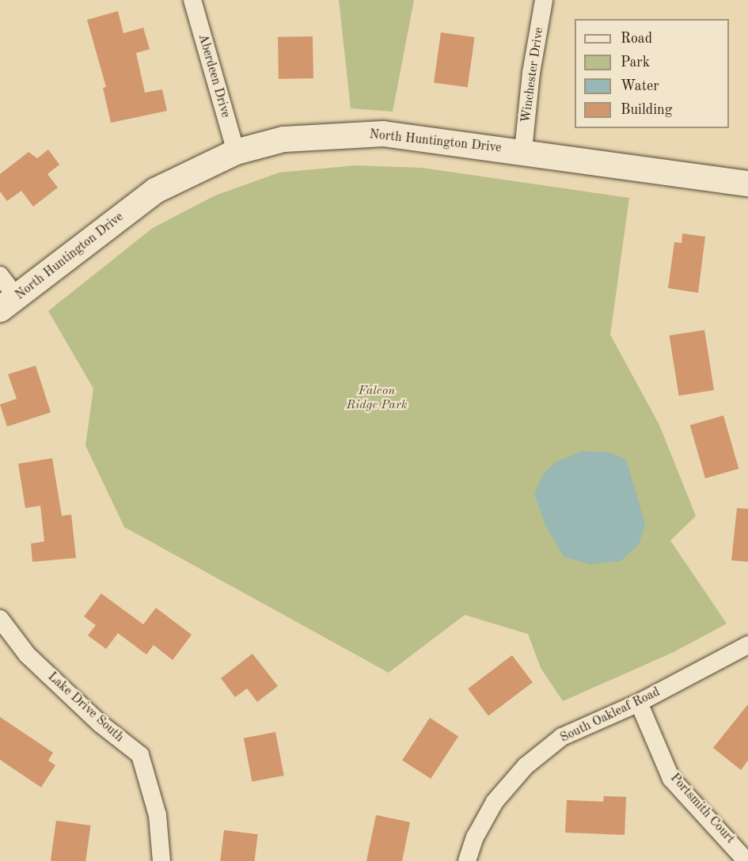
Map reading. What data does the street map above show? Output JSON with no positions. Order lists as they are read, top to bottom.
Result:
{
  "streets": {
    "street": [
      "Winchester Drive",
      "Aberdeen Drive",
      "North Huntington Drive",
      "Lake Drive South",
      "South Oakleaf Road",
      "Portsmith Court"
    ]
  },
  "crossings": [
    ["Winchester Drive", "North Huntington Drive"],
    ["Aberdeen Drive", "North Huntington Drive"],
    ["South Oakleaf Road", "Portsmith Court"]
  ],
  "parks": ["Falcon Ridge Park"],
  "legend": [
    "Road",
    "Park",
    "Water",
    "Building"
  ]
}
